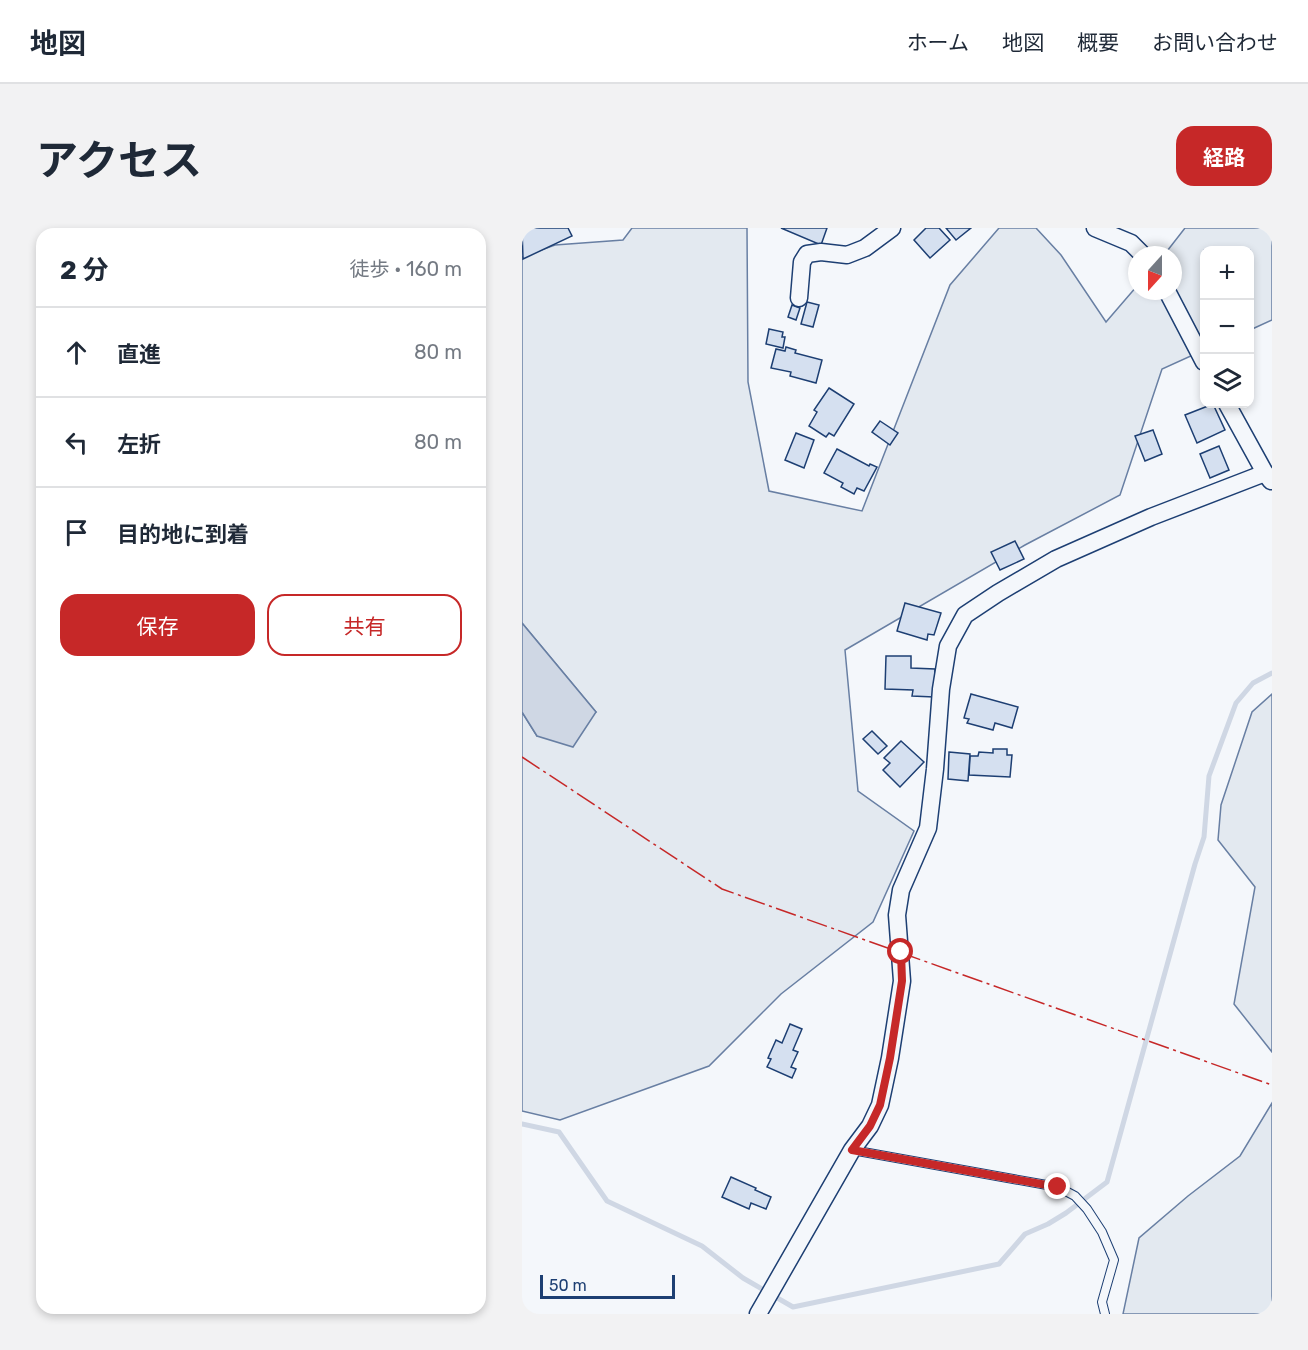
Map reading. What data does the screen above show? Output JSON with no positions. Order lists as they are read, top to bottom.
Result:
{
  "scale_bar": "50 m",
  "north": "bottom",
  "page": {
    "header": "地図",
    "nav": [
      "ホーム",
      "地図",
      "概要",
      "お問い合わせ"
    ],
    "title": "アクセス",
    "buttons": [
      "経路",
      ["保存", "共有"]
    ],
    "heading": ["2 分", "徒歩 · 160 m"],
    "map_buttons": ["+", "−"],
    "list": [
      ["直進", "80 m"],
      ["左折", "80 m"],
      "目的地に到着"
    ],
    "scale": "50 m"
  }
}
